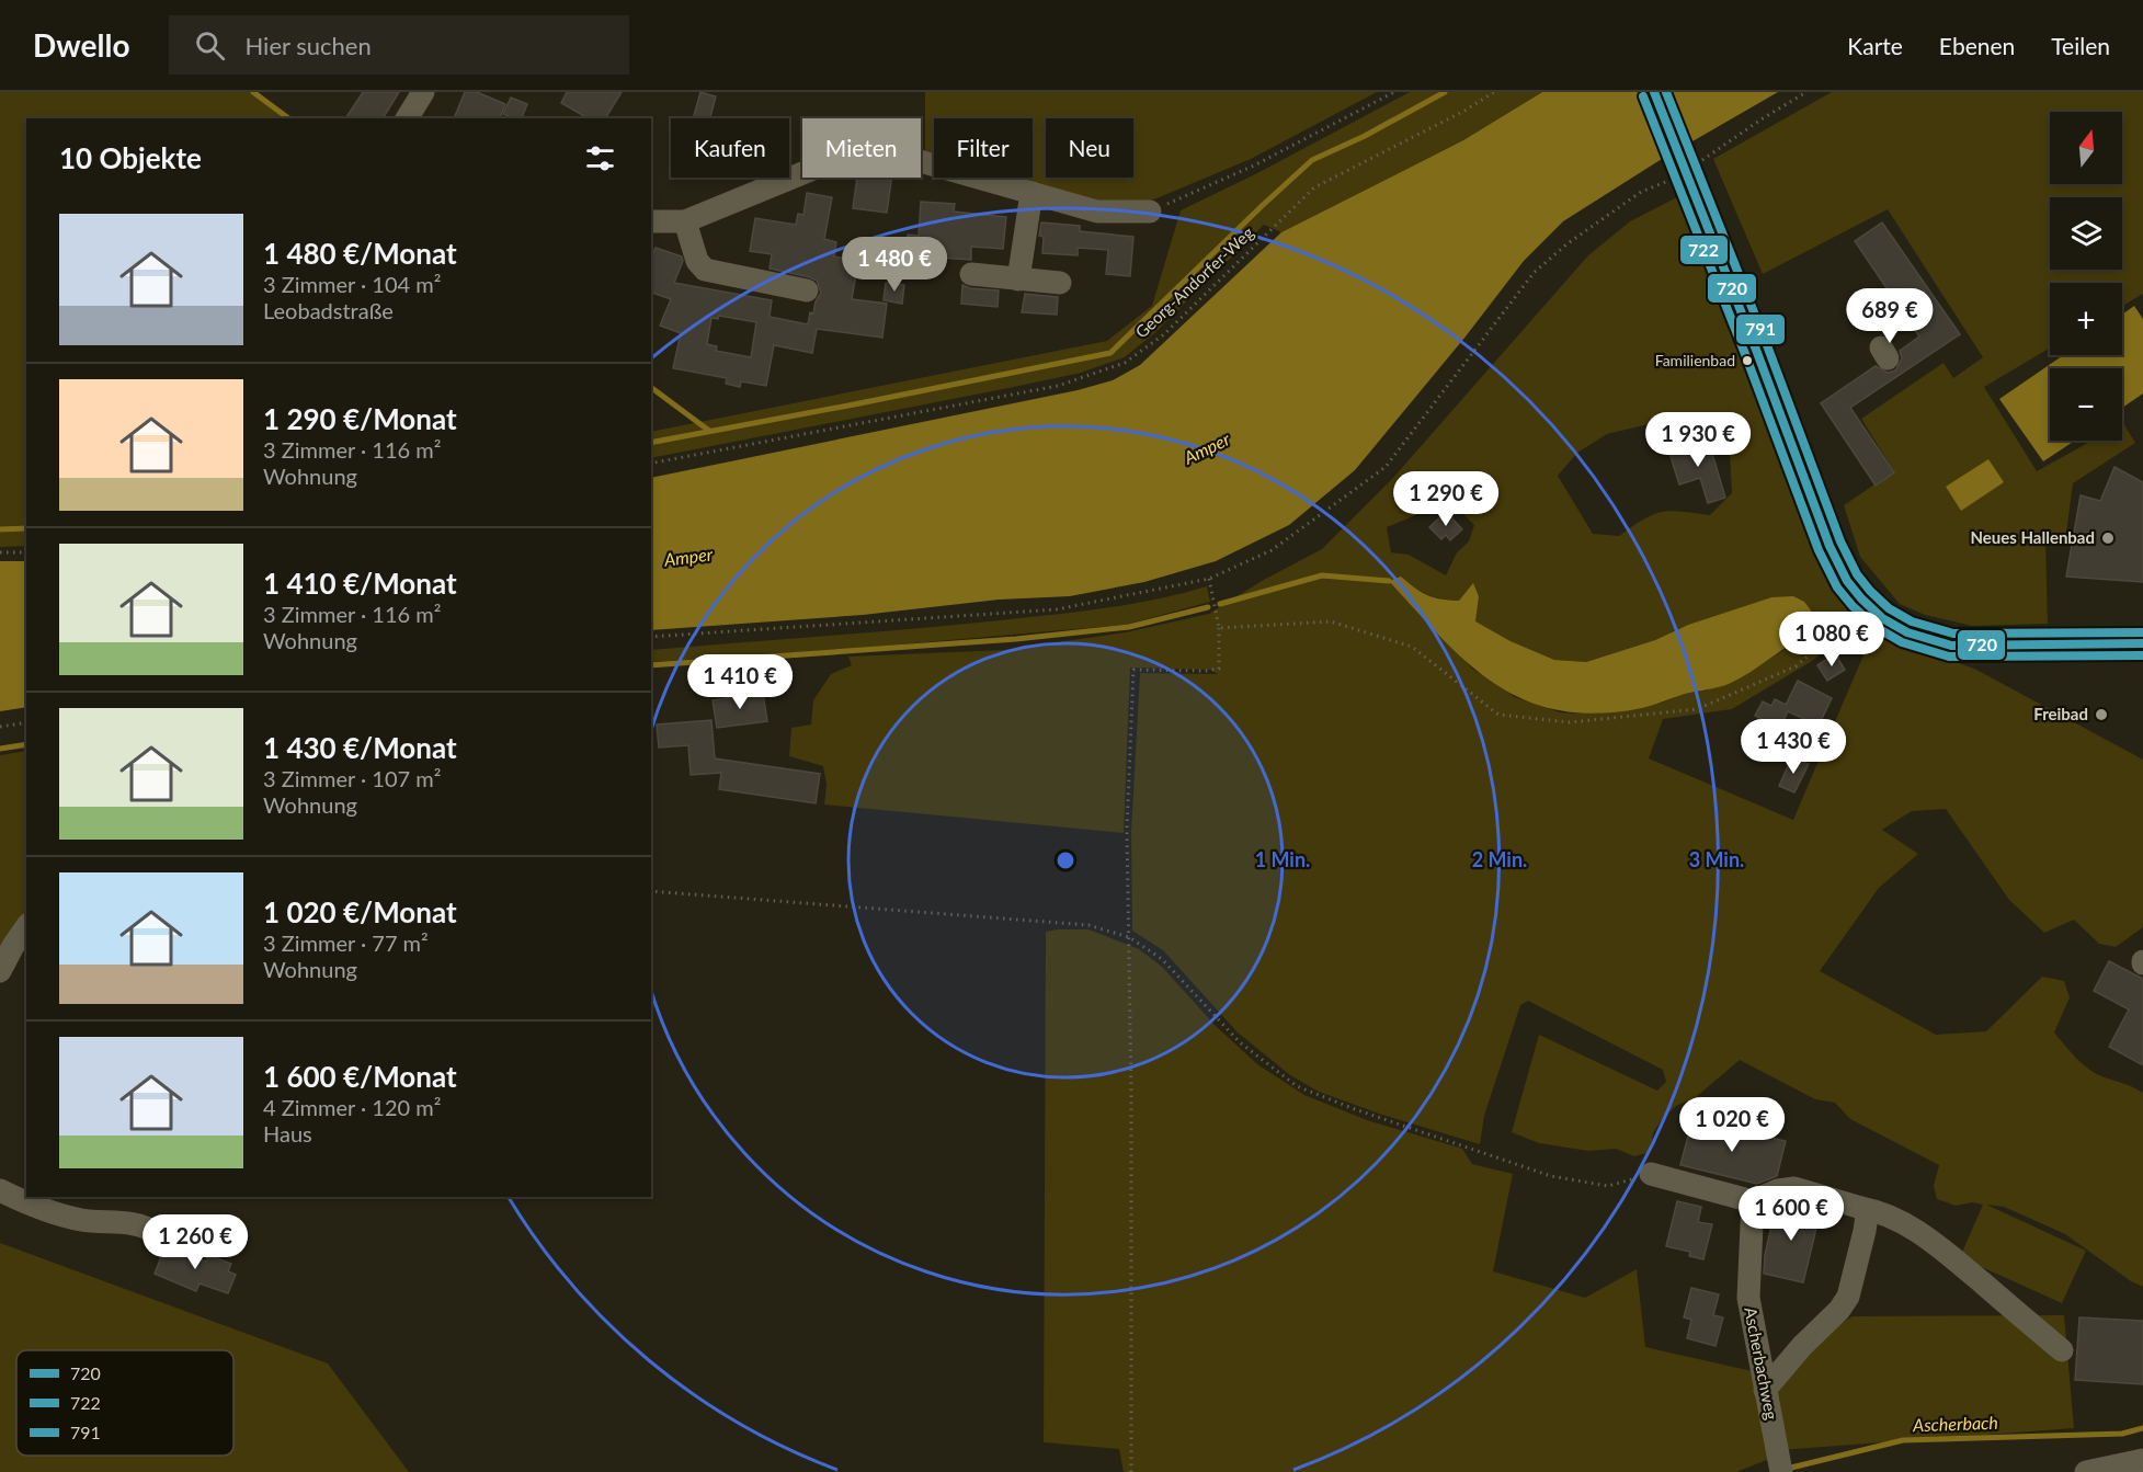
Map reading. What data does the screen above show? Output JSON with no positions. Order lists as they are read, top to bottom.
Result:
{
  "streets": {
    "street": ["Ascherbachweg"],
    "path": ["Georg-Andorfer-Weg"]
  },
  "water": ["Amper", "Ascherbach"],
  "places": ["Familienbad", "Neues Hallenbad", "Freibad"],
  "lines": ["transit line 720", "transit line 791", "transit line 722"],
  "legend": ["720", "722", "791"],
  "north": "top",
  "page": {
    "header": "Dwello",
    "search": "Hier suchen",
    "nav": ["Karte", "Ebenen", "Teilen"],
    "map_buttons": ["+", "−"],
    "chip": [
      "Kaufen",
      "Mieten",
      "Filter",
      "Neu"
    ],
    "heading": "10 Objekte",
    "list": [
      {
        "name": "1 480 €/Monat",
        "note": "3 Zimmer · 104 m² · Leobadstraße"
      },
      {
        "name": "1 290 €/Monat",
        "note": "3 Zimmer · 116 m² · Wohnung"
      },
      {
        "name": "1 410 €/Monat",
        "note": "3 Zimmer · 116 m² · Wohnung"
      },
      {
        "name": "1 430 €/Monat",
        "note": "3 Zimmer · 107 m² · Wohnung"
      },
      {
        "name": "1 020 €/Monat",
        "note": "3 Zimmer · 77 m² · Wohnung"
      },
      {
        "name": "1 600 €/Monat",
        "note": "4 Zimmer · 120 m² · Haus"
      }
    ],
    "price": [
      "1 480 €",
      "689 €",
      "1 930 €",
      "1 290 €",
      "1 080 €",
      "1 410 €",
      "1 430 €",
      "1 020 €",
      "1 600 €",
      "1 260 €"
    ]
  },
  "rings": ["1 Min.", "2 Min.", "3 Min."]
}
